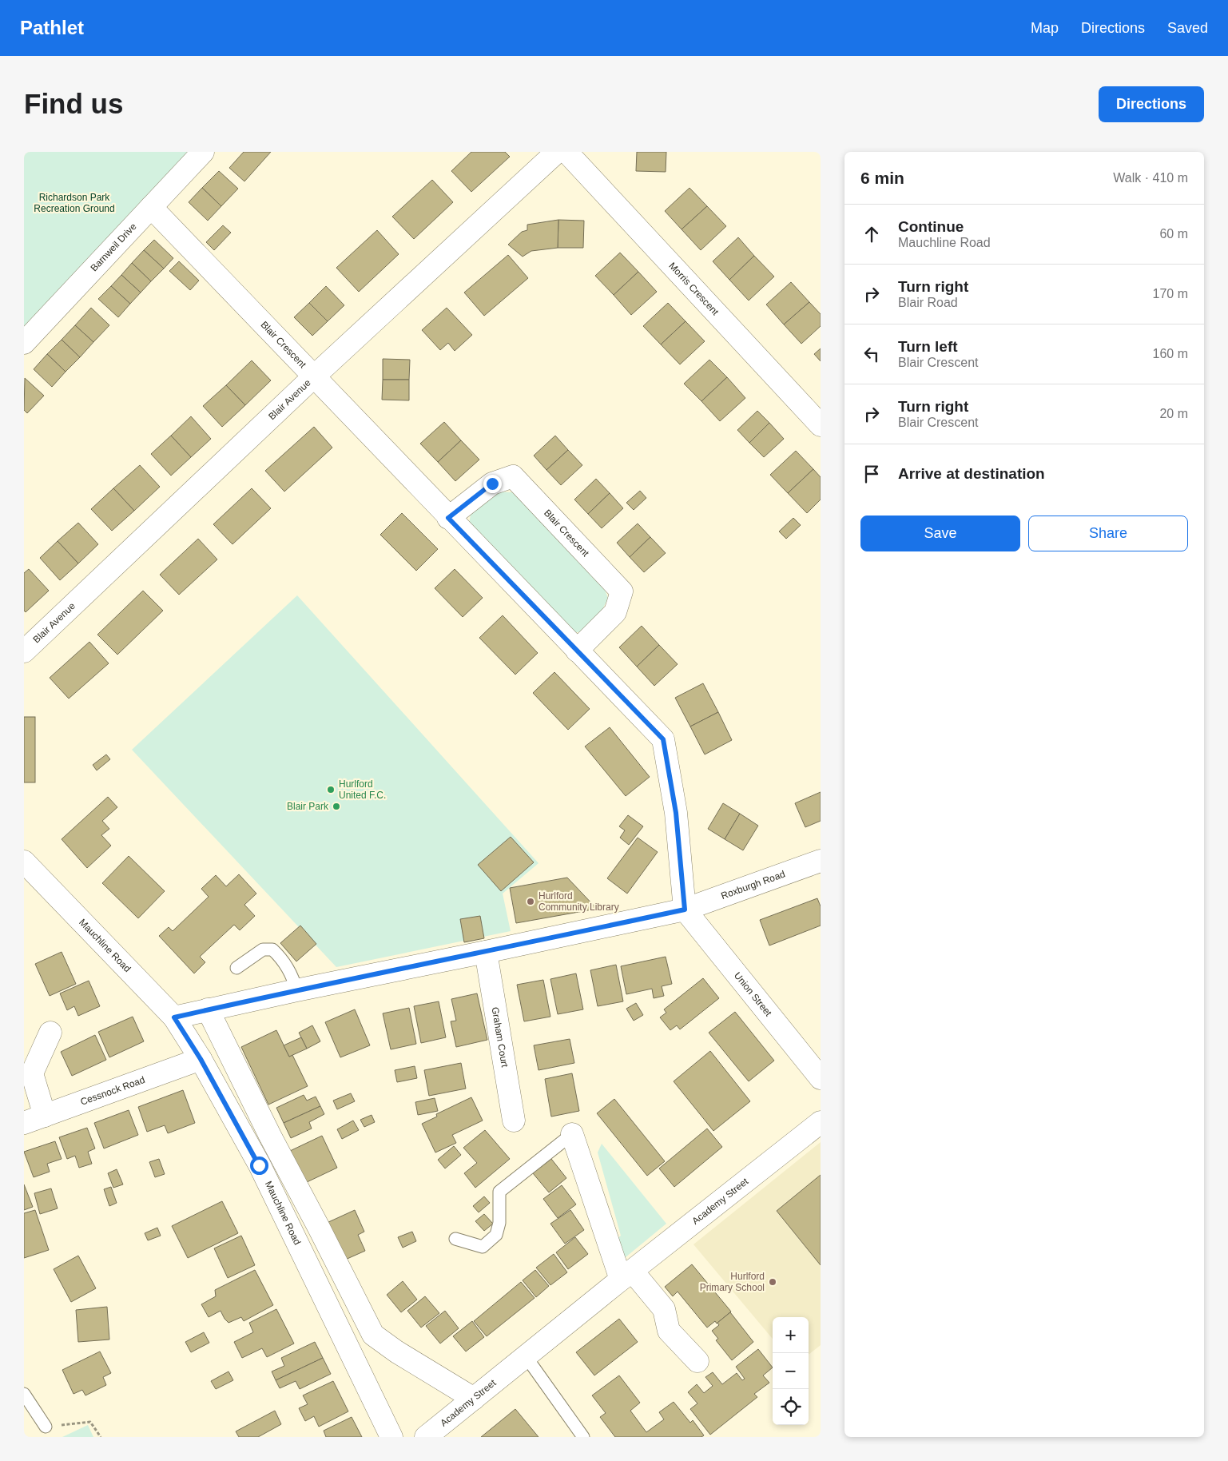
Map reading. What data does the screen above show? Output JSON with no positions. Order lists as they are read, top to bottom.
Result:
{
  "streets": {
    "street": [
      "Barnweil Drive",
      "Morris Crescent",
      "Blair Crescent",
      "Blair Avenue",
      "Roxburgh Road",
      "Mauchline Road",
      "Union Street",
      "Graham Court",
      "Cessnock Road",
      "Academy Street"
    ]
  },
  "crossings": [
    ["Barnweil Drive", "Blair Crescent"],
    ["Blair Crescent", "Blair Avenue"],
    ["Blair Crescent", "Roxburgh Road"],
    ["Blair Crescent", "Union Street"],
    ["Roxburgh Road", "Mauchline Road"],
    ["Roxburgh Road", "Union Street"],
    ["Roxburgh Road", "Graham Court"],
    ["Mauchline Road", "Cessnock Road"]
  ],
  "parks": ["Richardson Park Recreation Ground"],
  "places": [
    "Hurlford United F.C.",
    "Blair Park",
    "Hurlford Community Library",
    "Hurlford Primary School"
  ],
  "page": {
    "header": "Pathlet",
    "nav": ["Map", "Directions", "Saved"],
    "buttons": [
      "Directions",
      ["Save", "Share"]
    ],
    "title": "Find us",
    "heading": ["6 min", "Walk · 410 m"],
    "list": [
      ["Continue", "Mauchline Road", "60 m"],
      ["Turn right", "Blair Road", "170 m"],
      ["Turn left", "Blair Crescent", "160 m"],
      ["Turn right", "Blair Crescent", "20 m"],
      "Arrive at destination"
    ],
    "map_buttons": ["+", "−"]
  }
}
